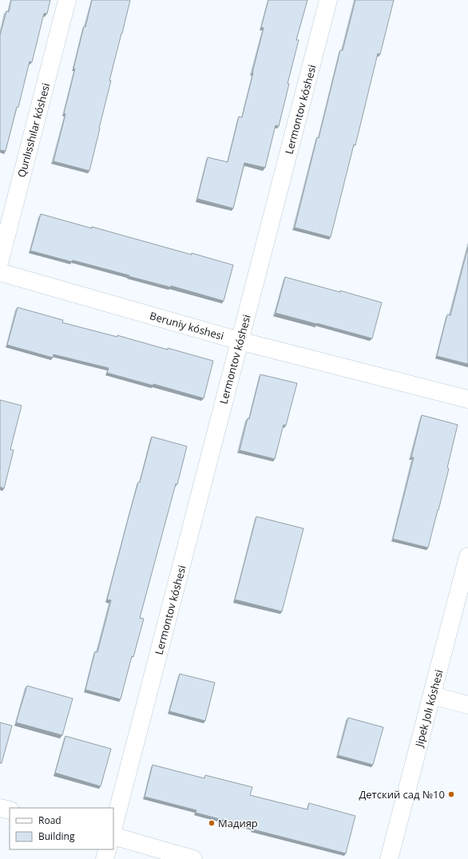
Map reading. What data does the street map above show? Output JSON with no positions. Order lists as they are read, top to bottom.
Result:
{
  "streets": {
    "street": [
      "Lermontov kóshesi",
      "Qurılısshılar kóshesi",
      "Beruniy kóshesi",
      "Jipek Jolı kóshesi"
    ]
  },
  "crossings": [
    ["Lermontov kóshesi", "Beruniy kóshesi"]
  ],
  "places": ["Детский сад №10", "Мадияр"],
  "legend": ["Road", "Building"]
}
